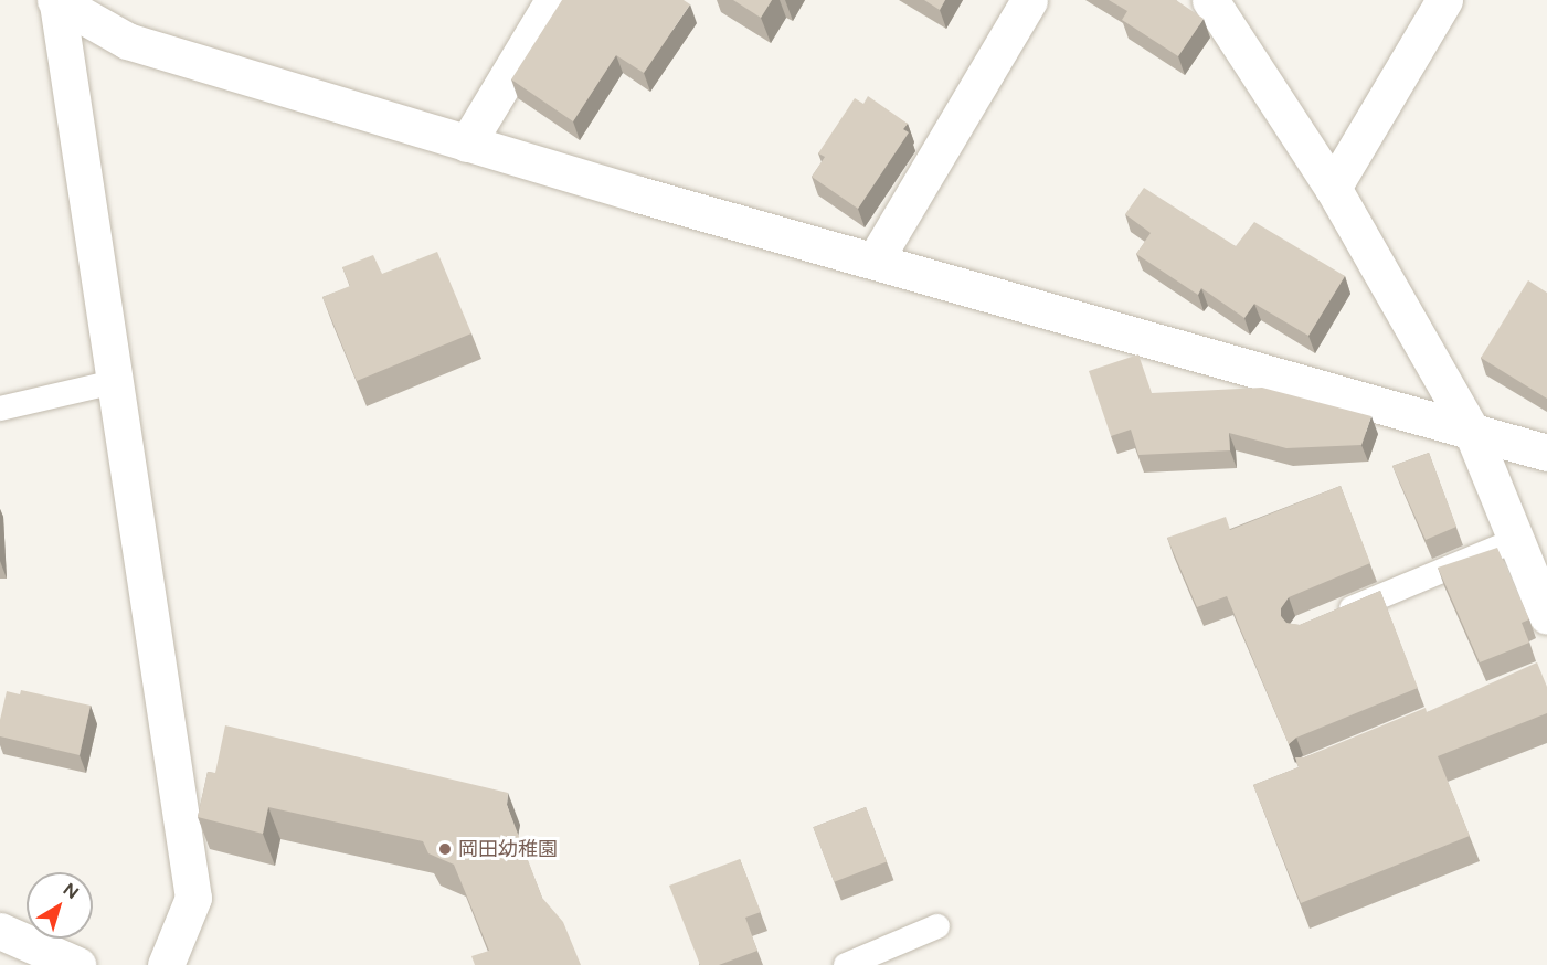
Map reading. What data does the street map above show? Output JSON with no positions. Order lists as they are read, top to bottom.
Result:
{
  "places": ["岡田幼稚園"],
  "north": "top right"
}
